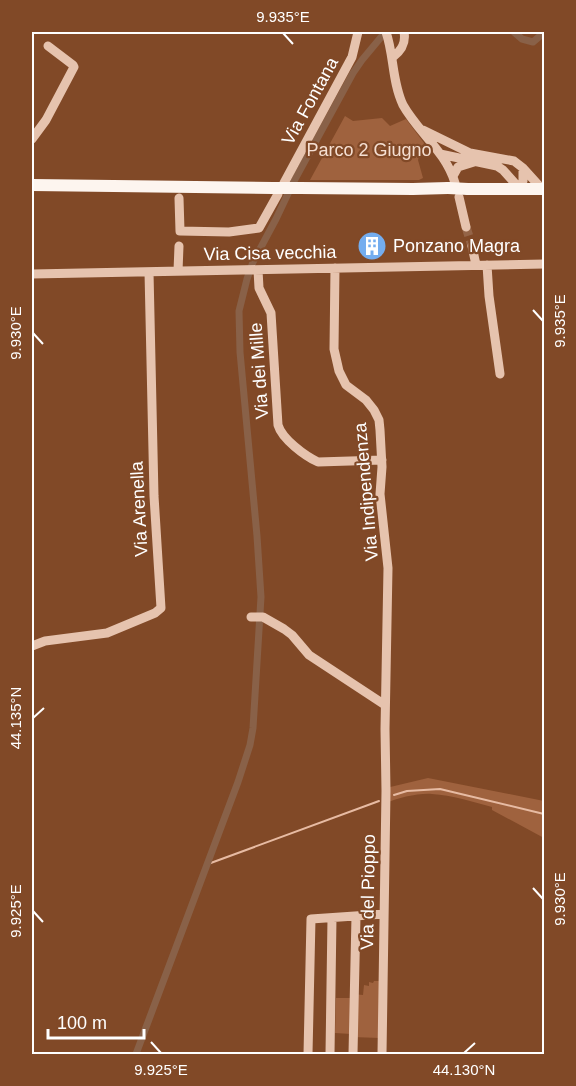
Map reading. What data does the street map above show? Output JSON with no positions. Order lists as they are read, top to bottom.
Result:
{
  "streets": {
    "street": [
      "Via Fontana",
      "Via Cisa vecchia",
      "Via dei Mille",
      "Via Indipendenza",
      "Via Arenella",
      "Via del Pioppo"
    ]
  },
  "crossings": [
    ["Via Cisa vecchia", "Via dei Mille"],
    ["Via Cisa vecchia", "Via Indipendenza"],
    ["Via Cisa vecchia", "Via Arenella"],
    ["Via dei Mille", "Via Indipendenza"],
    ["Via Indipendenza", "Via del Pioppo"]
  ],
  "parks": ["Parco 2 Giugno"],
  "places": {
    "building": ["Ponzano Magra"]
  },
  "scale_bar": "100 m",
  "coordinates": [
    "9.935°E",
    "9.930°E",
    "44.135°N",
    "9.925°E",
    "44.130°N"
  ]
}
